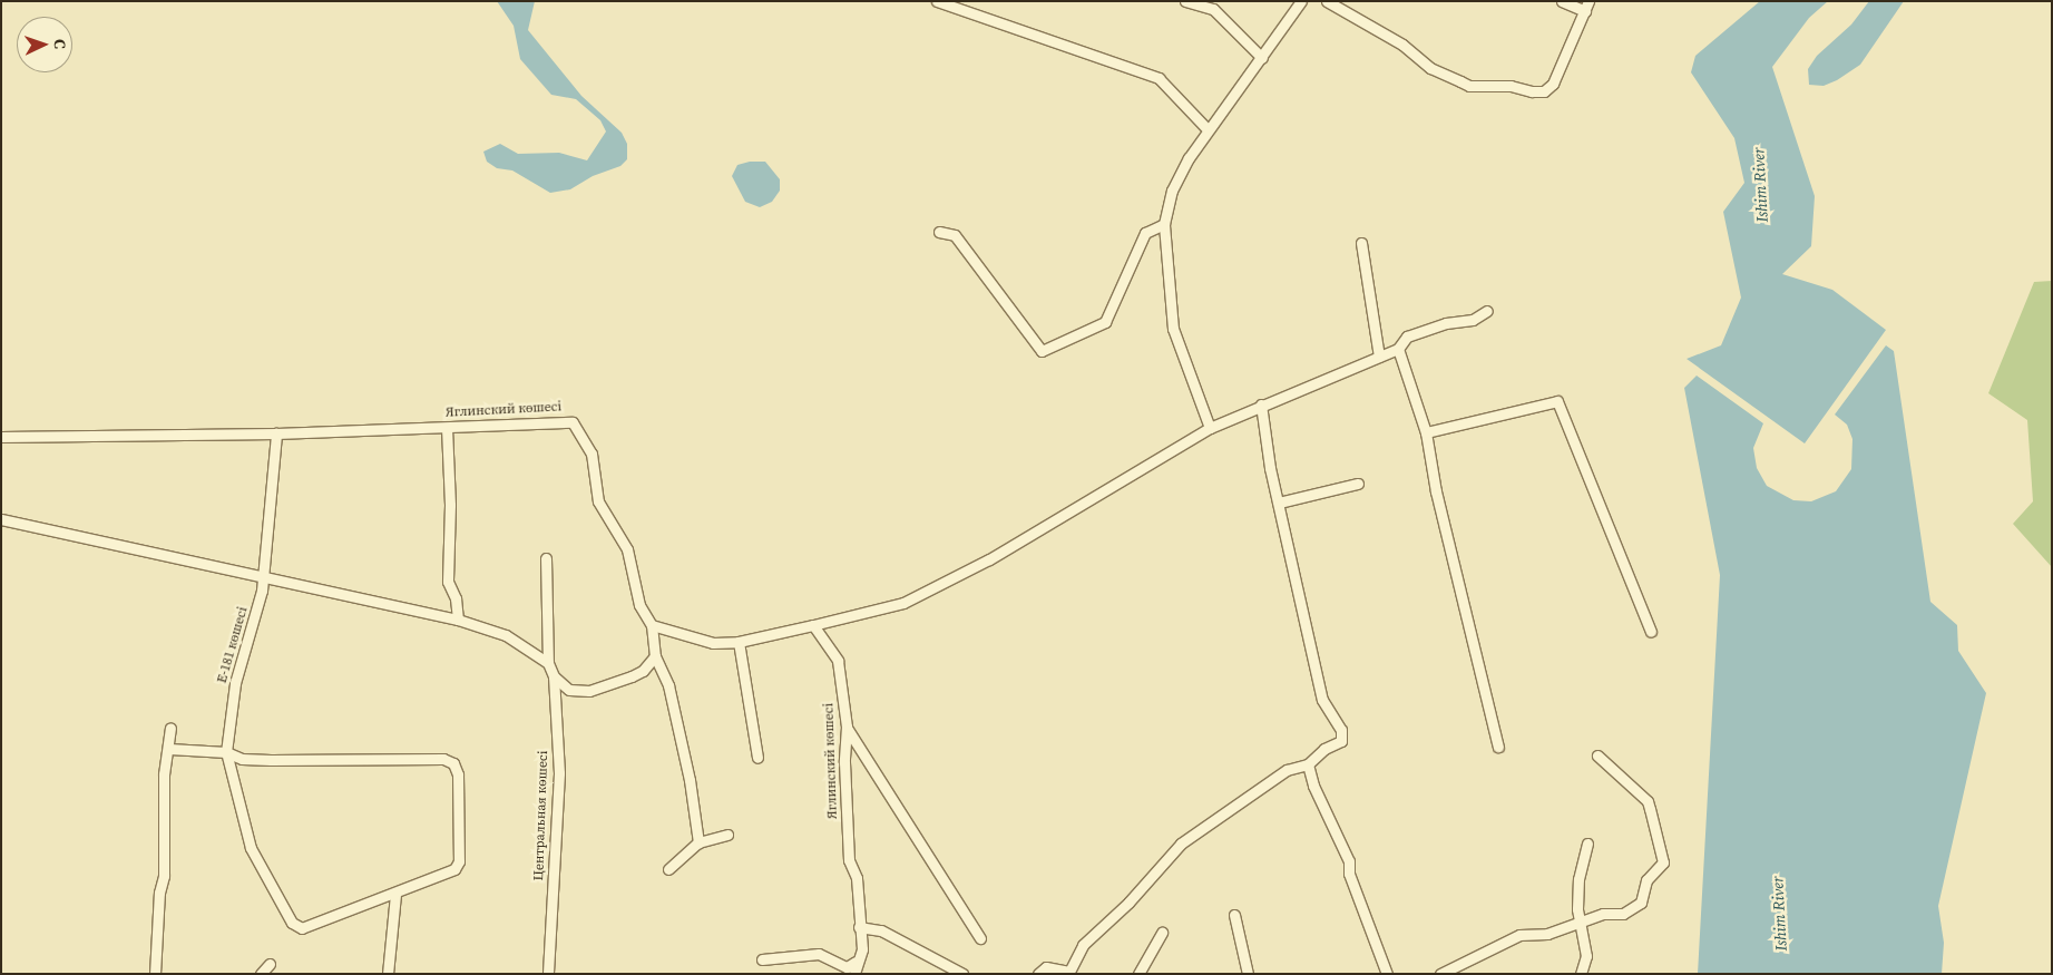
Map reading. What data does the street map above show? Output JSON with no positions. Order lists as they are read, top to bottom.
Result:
{
  "streets": {
    "street": ["Яглинский көшесі", "Е-181 көшесі", "Центральная көшесі"]
  },
  "crossings": [
    ["Яглинский көшесі", "Е-181 көшесі"]
  ],
  "water": ["Ishim River"],
  "north": "right"
}
